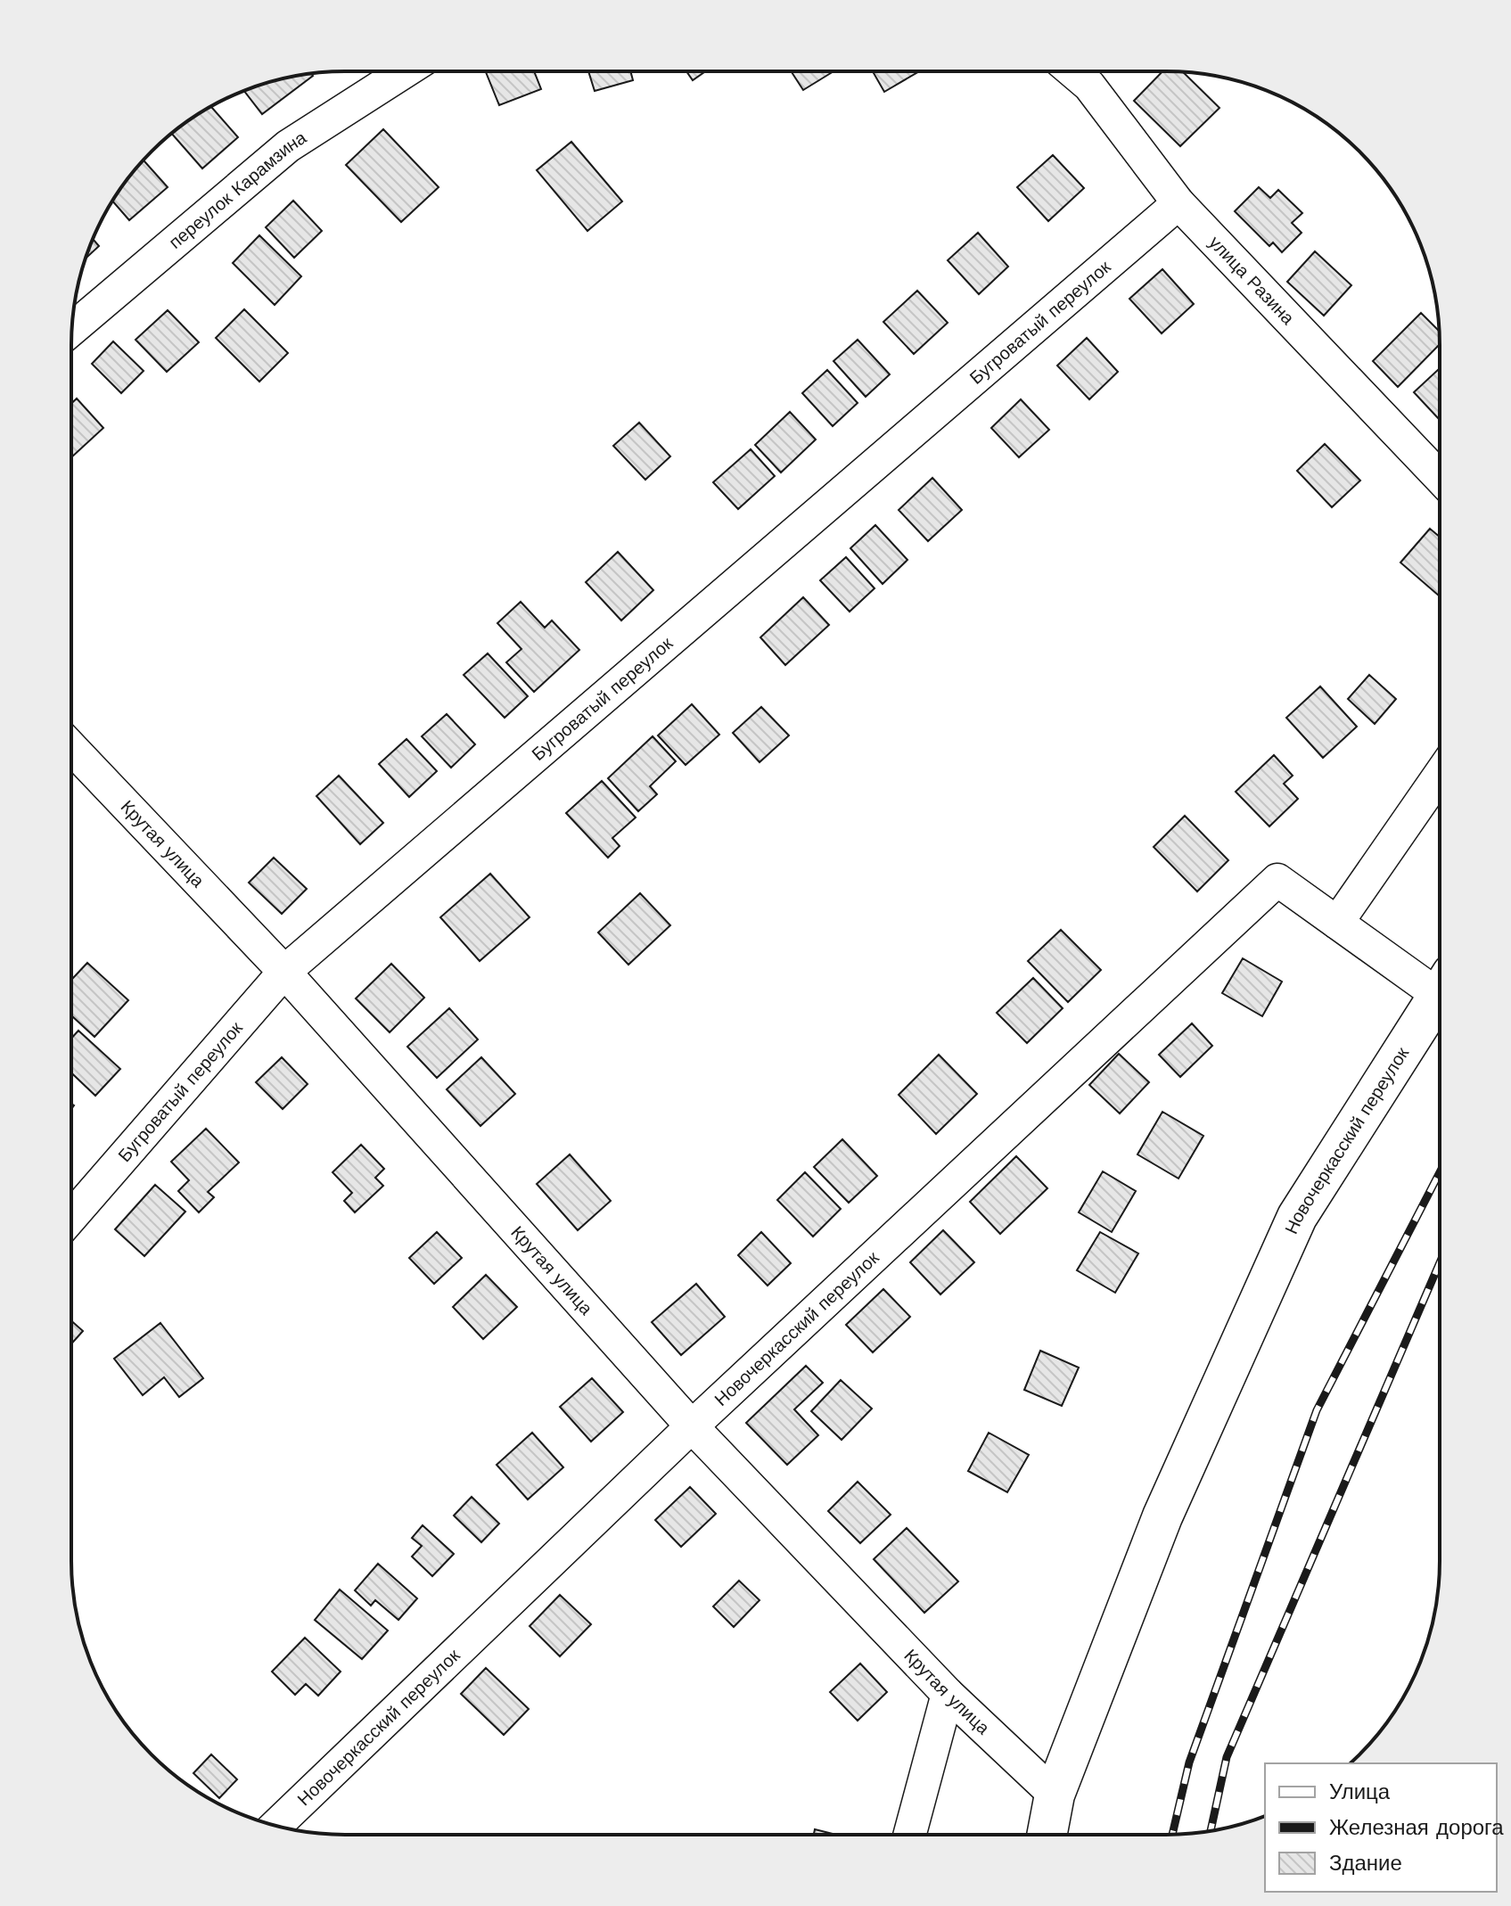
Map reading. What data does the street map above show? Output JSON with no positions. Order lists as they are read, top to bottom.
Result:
{
  "streets": {
    "main road": ["Новочеркасский переулок"],
    "street": [
      "переулок Карамзина",
      "улица Разина",
      "Бугроватый переулок",
      "Крутая улица"
    ]
  },
  "crossings": [
    ["улица Разина", "Бугроватый переулок"],
    ["Бугроватый переулок", "Крутая улица"],
    ["Крутая улица", "Новочеркасский переулок"]
  ],
  "legend": ["Улица", "Железная дорога", "Здание"]
}
